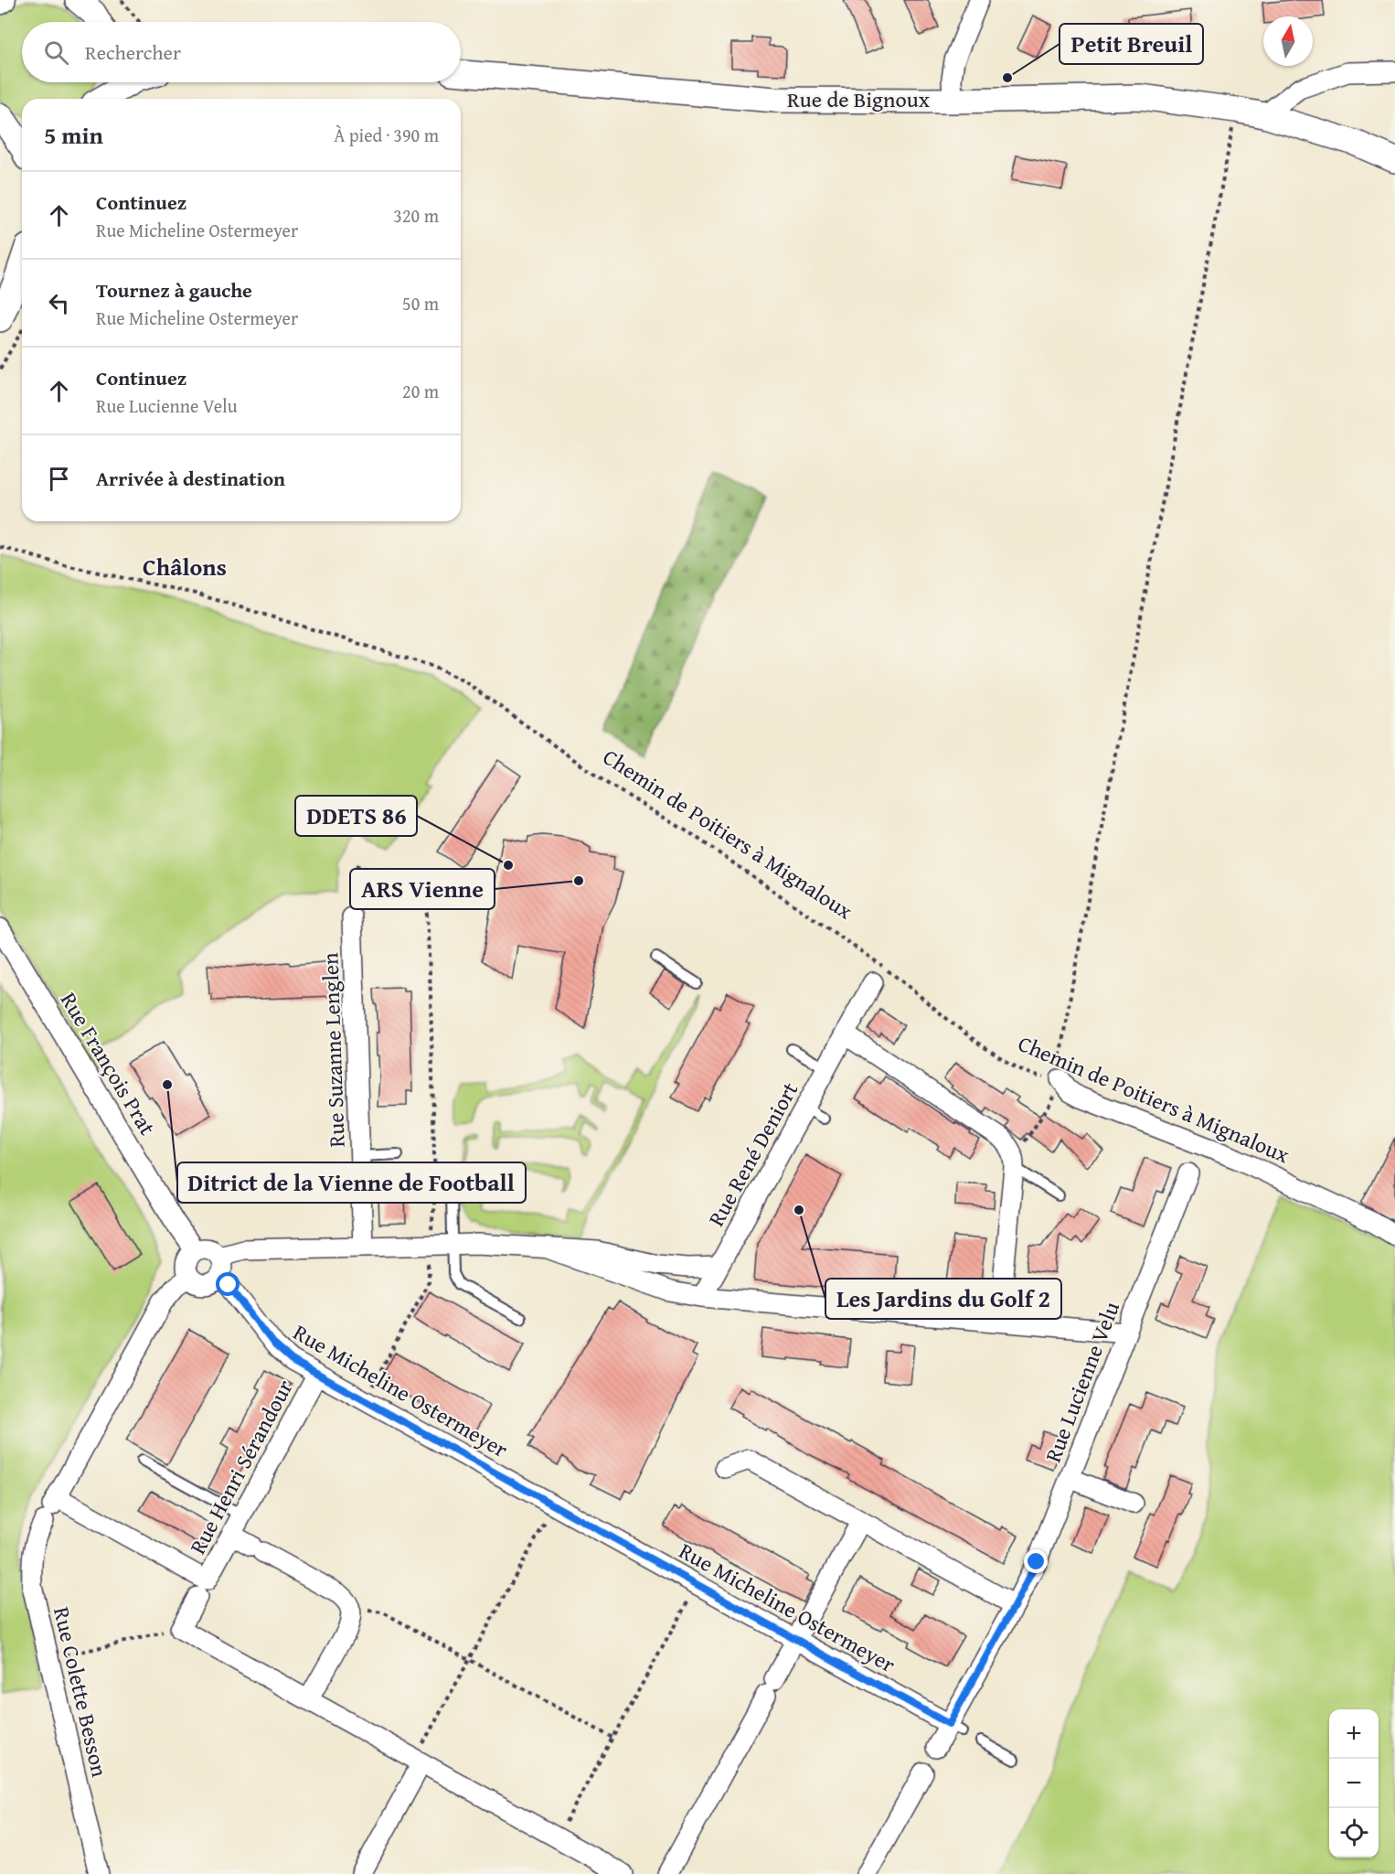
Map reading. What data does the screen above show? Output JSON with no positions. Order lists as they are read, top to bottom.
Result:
{
  "streets": {
    "street": [
      "Rue de Bignoux",
      "Chemin de Poitiers à Mignaloux",
      "Rue Suzanne Lenglen",
      "Rue François Prat",
      "Rue René Deniort",
      "Rue Lucienne Velu",
      "Rue Micheline Ostermeyer",
      "Rue Henri Sérandour",
      "Rue Colette Besson"
    ]
  },
  "crossings": [
    ["Rue François Prat", "Rue Micheline Ostermeyer"],
    ["Rue François Prat", "Rue Colette Besson"],
    ["Rue Micheline Ostermeyer", "Rue Henri Sérandour"],
    ["Rue Micheline Ostermeyer", "Rue Colette Besson"]
  ],
  "districts": ["Châlons"],
  "places": [
    "Petit Breuil",
    "DDETS 86",
    "ARS Vienne",
    "Ditrict de la Vienne de Football",
    "Les Jardins du Golf 2"
  ],
  "north": "top",
  "page": {
    "search": "Rechercher",
    "heading": ["5 min", "À pied · 390 m"],
    "list": [
      ["Continuez", "Rue Micheline Ostermeyer", "320 m"],
      ["Tournez à gauche", "Rue Micheline Ostermeyer", "50 m"],
      ["Continuez", "Rue Lucienne Velu", "20 m"],
      "Arrivée à destination"
    ],
    "map_buttons": ["+", "−"]
  }
}
